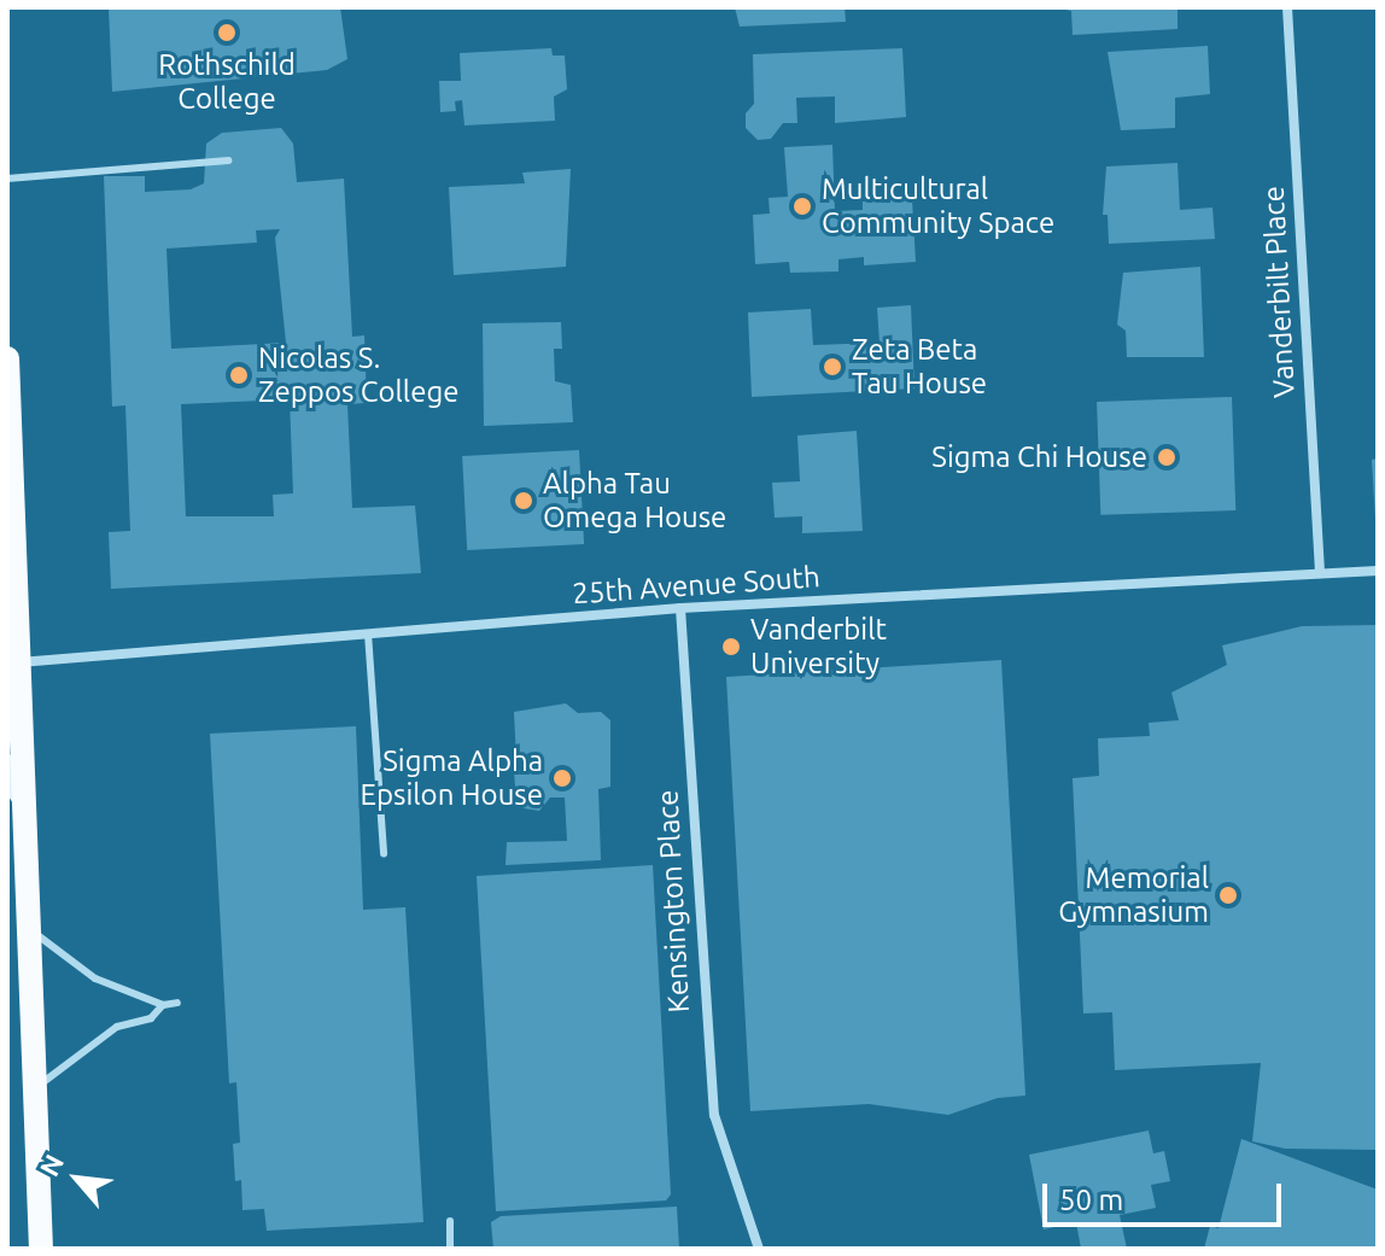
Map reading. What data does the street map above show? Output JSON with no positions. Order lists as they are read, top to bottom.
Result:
{
  "streets": {
    "street": ["Vanderbilt Place", "25th Avenue South", "Kensington Place"]
  },
  "crossings": [
    ["Vanderbilt Place", "25th Avenue South"],
    ["25th Avenue South", "Kensington Place"]
  ],
  "places": [
    "Rothschild College",
    "Multicultural Community Space",
    "Zeta Beta Tau House",
    "Nicolas S. Zeppos College",
    "Sigma Chi House",
    "Alpha Tau Omega House",
    "Vanderbilt University",
    "Sigma Alpha Epsilon House",
    "Memorial Gymnasium"
  ],
  "scale_bar": "50 m",
  "north": "top left"
}
